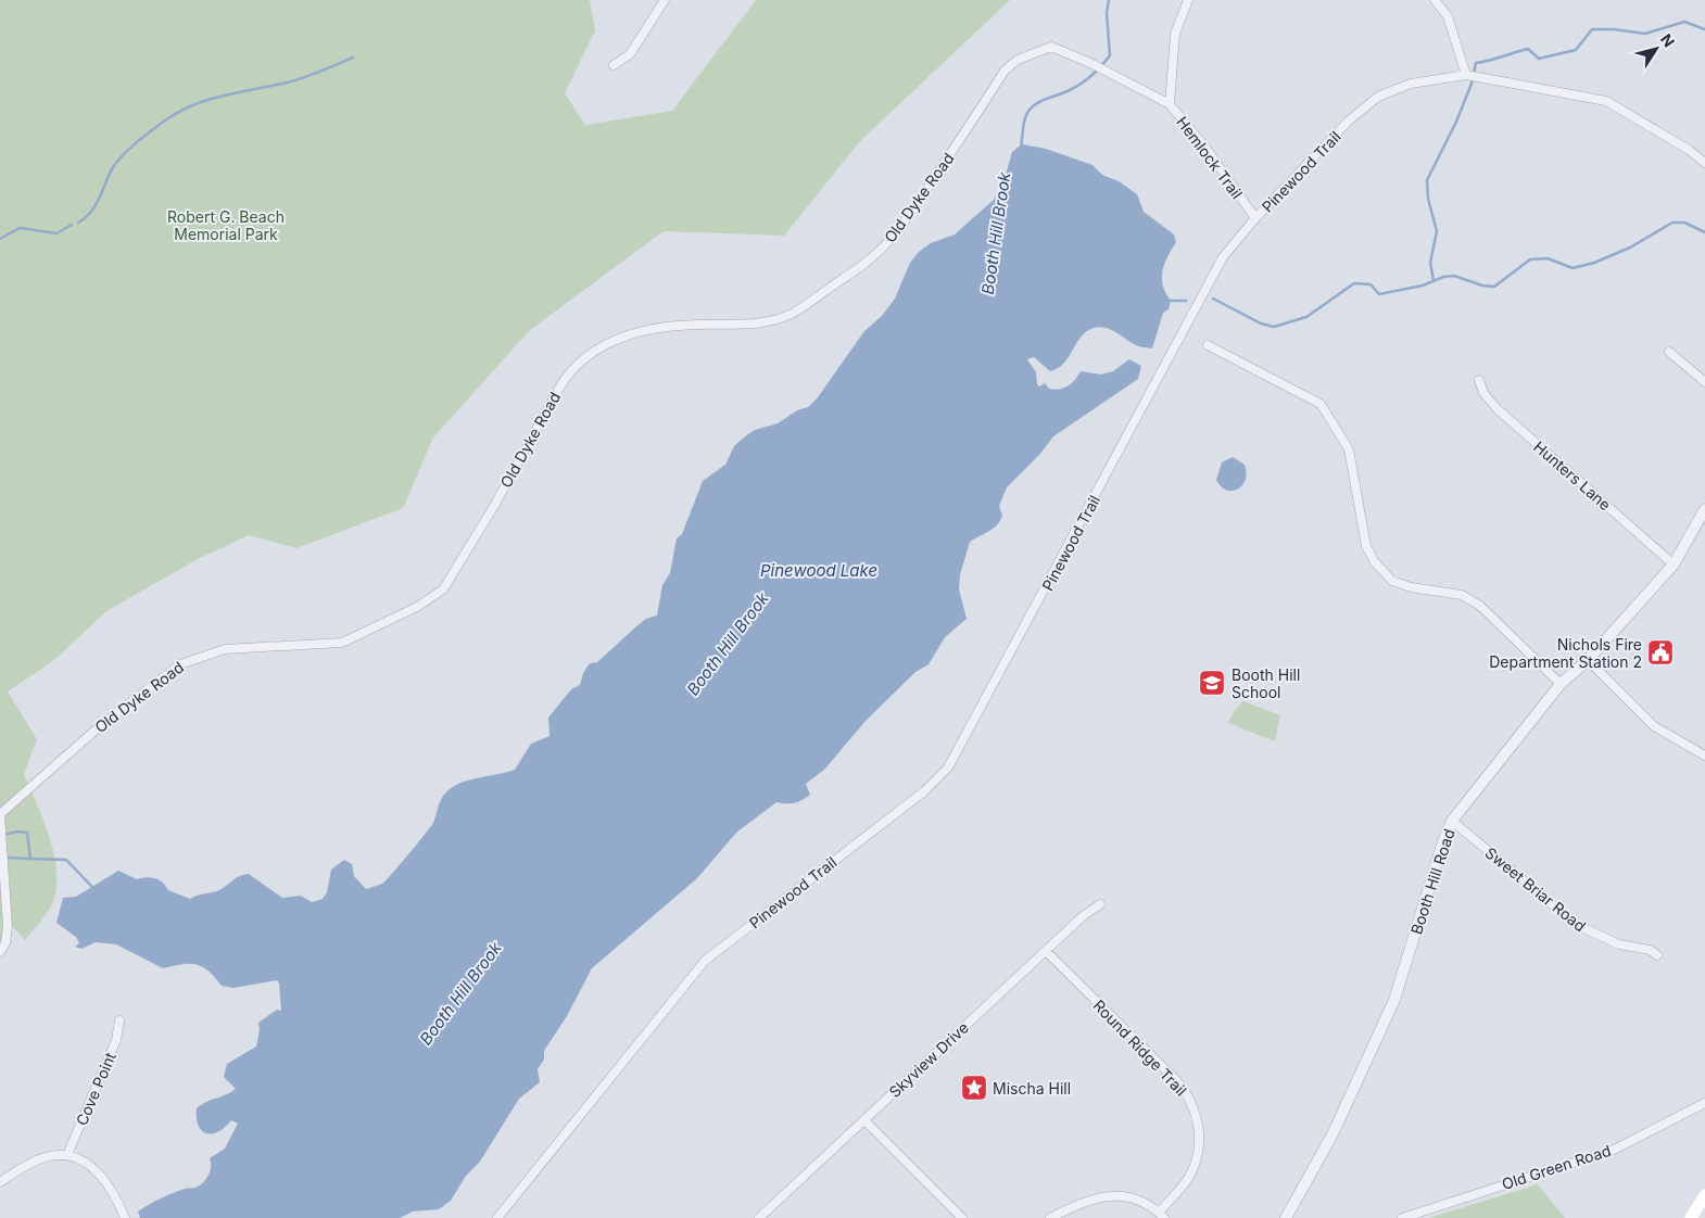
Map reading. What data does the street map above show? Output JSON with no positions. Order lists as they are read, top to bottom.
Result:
{
  "streets": {
    "street": [
      "Hemlock Trail",
      "Pinewood Trail",
      "Old Dyke Road",
      "Hunters Lane",
      "Booth Hill Road",
      "Sweet Briar Road",
      "Round Ridge Trail",
      "Skyview Drive",
      "Cove Point",
      "Old Green Road"
    ]
  },
  "crossings": [
    ["Hemlock Trail", "Pinewood Trail"],
    ["Hemlock Trail", "Old Dyke Road"],
    ["Hunters Lane", "Booth Hill Road"],
    ["Booth Hill Road", "Sweet Briar Road"],
    ["Round Ridge Trail", "Skyview Drive"]
  ],
  "water": ["Booth Hill Brook", "Pinewood Lake"],
  "parks": ["Robert G. Beach Memorial Park"],
  "places": {
    "public building": ["Nichols Fire Department Station 2"],
    "school or university": ["Booth Hill School"],
    "place": ["Mischa Hill"]
  },
  "north": "top right"
}
